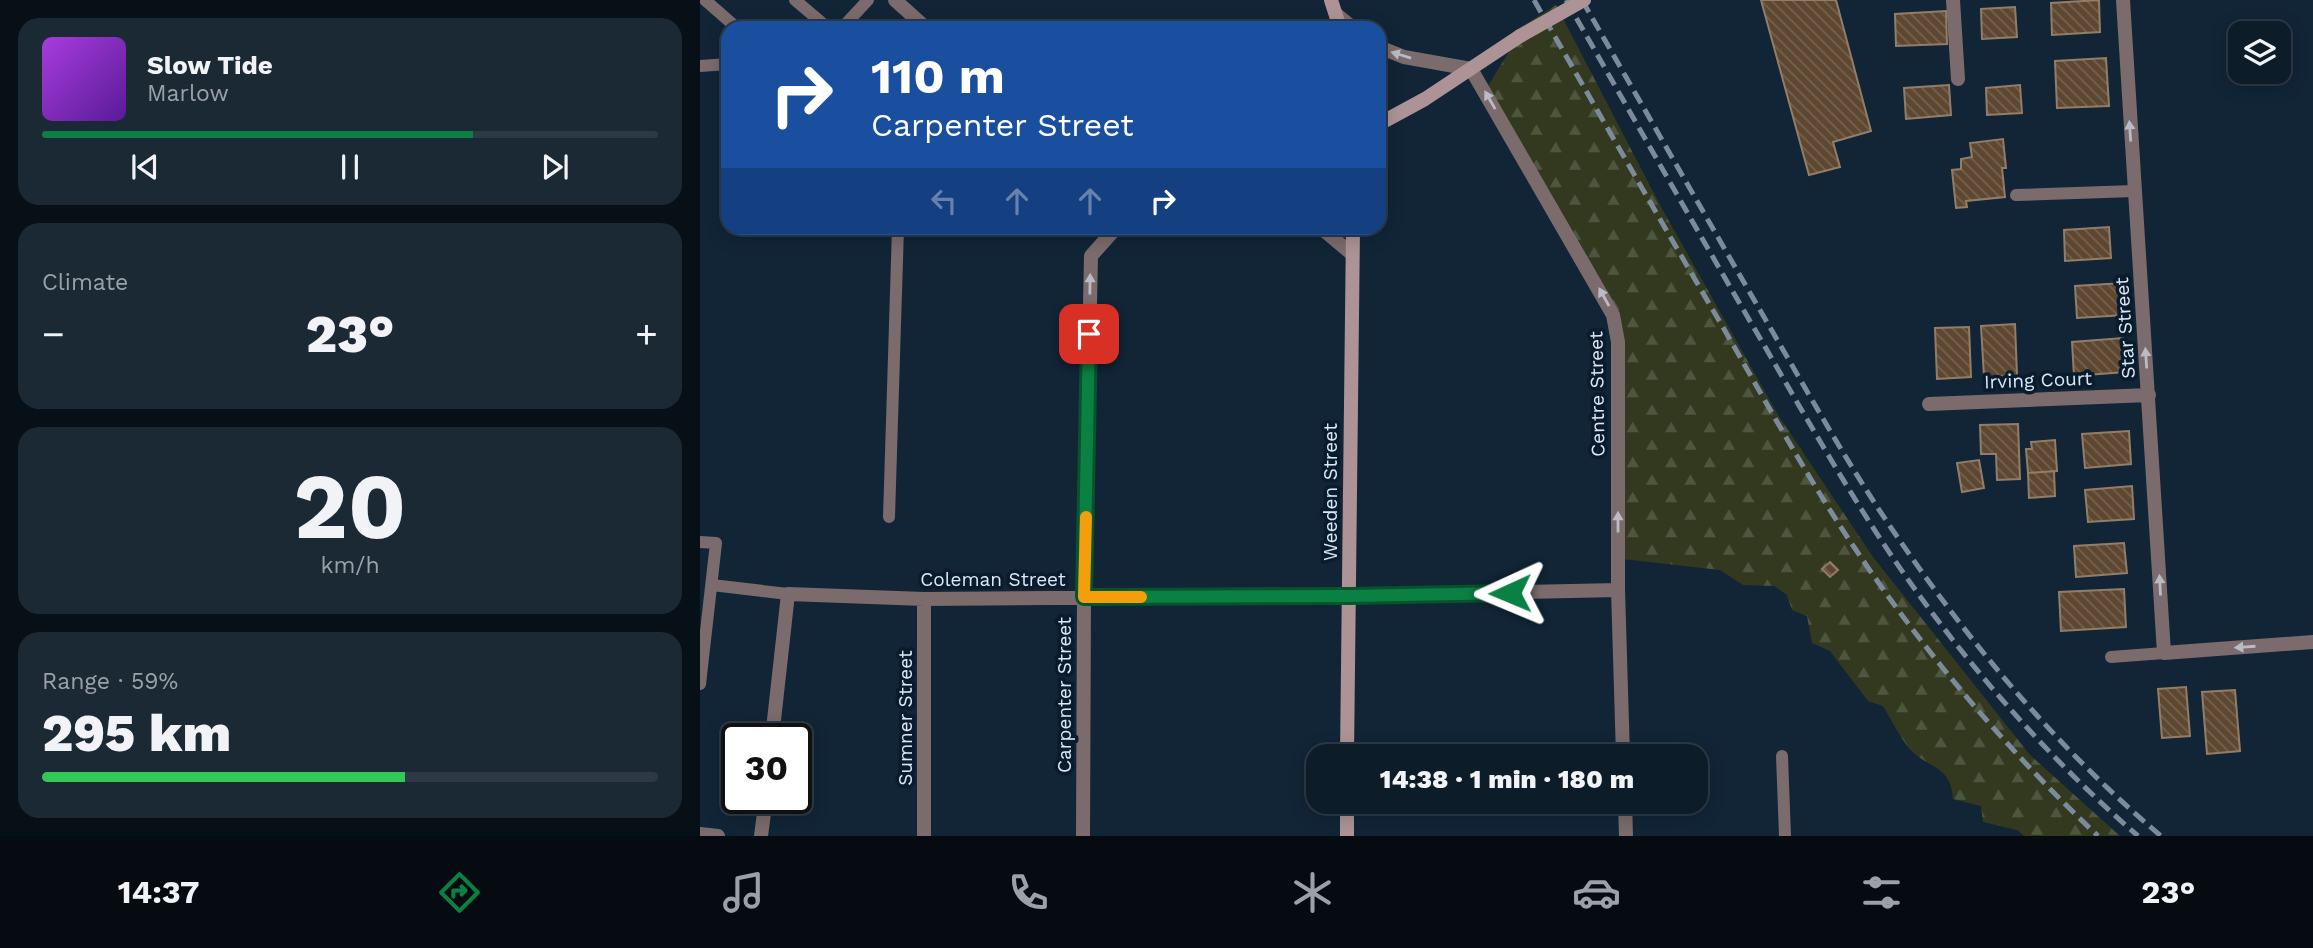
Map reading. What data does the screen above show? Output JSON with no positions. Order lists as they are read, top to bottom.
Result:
{
  "streets": {
    "main road": ["Weeden Street"],
    "street": [
      "Star Street",
      "Irving Court",
      "Centre Street",
      "Coleman Street",
      "Carpenter Street",
      "Sumner Street"
    ]
  },
  "crossings": [
    ["Star Street", "Irving Court"],
    ["Centre Street", "Coleman Street"],
    ["Weeden Street", "Coleman Street"],
    ["Coleman Street", "Carpenter Street"],
    ["Coleman Street", "Sumner Street"]
  ],
  "one_way": ["Star Street", "Centre Street", "Carpenter Street"],
  "page": {
    "turn": ["110 m", "Carpenter Street"],
    "song": ["Slow Tide", "Marlow"],
    "tile": [
      "Climate",
      ["20", "km/h"],
      ["Range · 59%", "295 km"]
    ],
    "heat": ["−", "23°", "+"],
    "limit": "30",
    "trip": "14:38 · 1 min · 180 m",
    "tabs": ["14:37", "23°"]
  }
}
